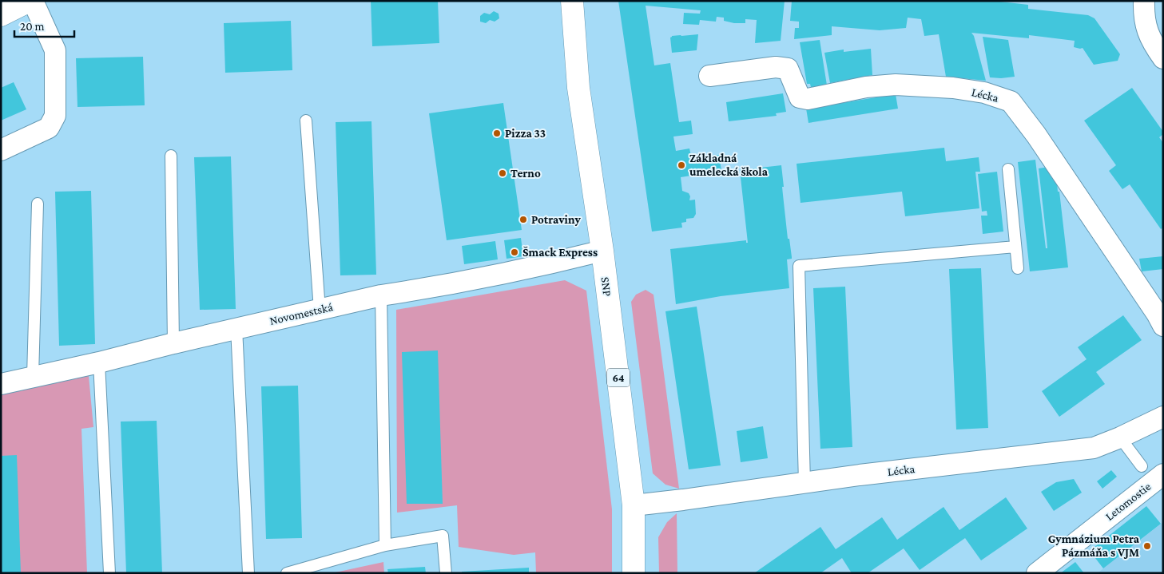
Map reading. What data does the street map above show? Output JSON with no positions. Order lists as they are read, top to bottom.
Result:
{
  "streets": {
    "main road": ["SNP", "64"],
    "street": ["Lécka", "Novomestská", "Letomostie"]
  },
  "crossings": [
    ["Lécka", "SNP"],
    ["SNP", "Novomestská"]
  ],
  "places": [
    "Pizza 33",
    "Základná umelecká škola",
    "Terno",
    "Potraviny",
    "Šmack Express",
    "Gymnázium Petra Pázmáňa s VJM"
  ],
  "scale_bar": "20 m"
}
